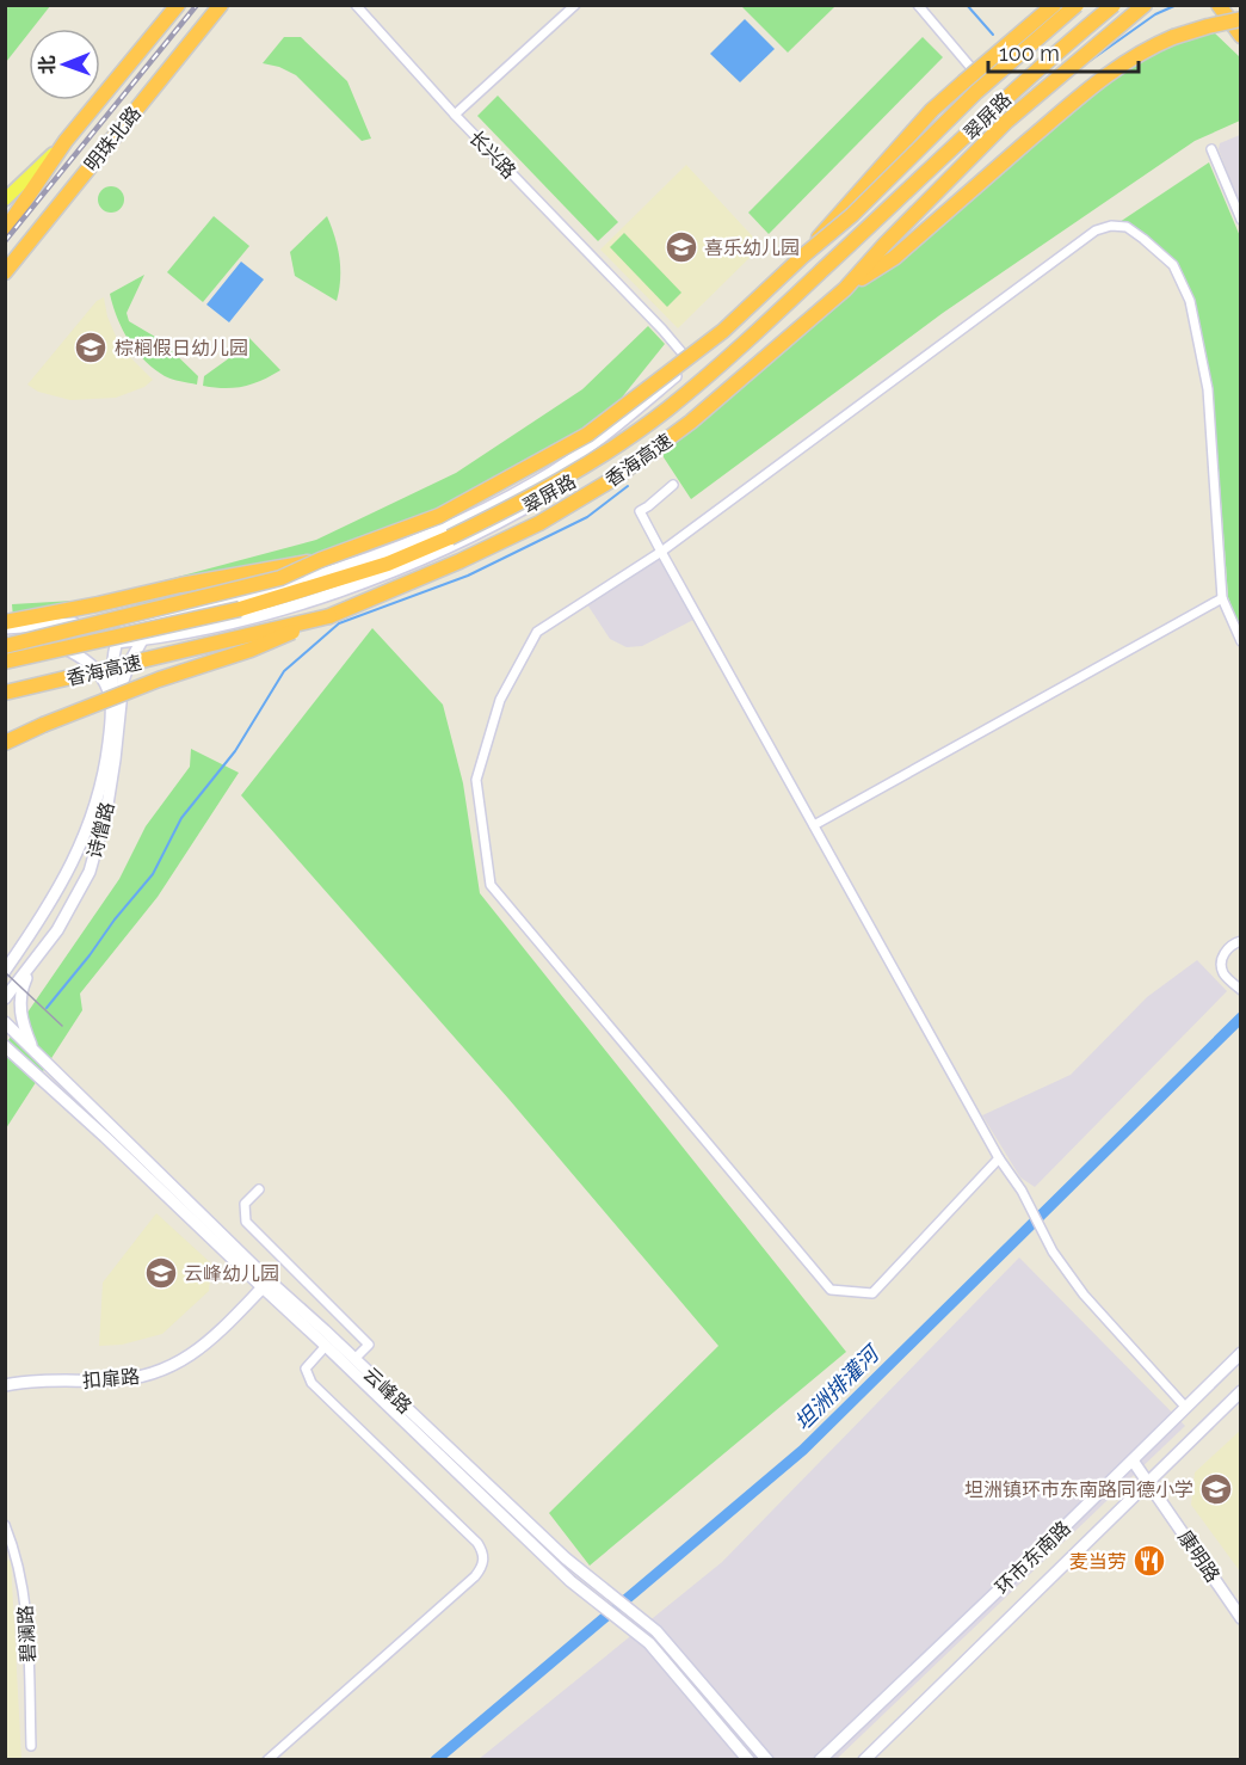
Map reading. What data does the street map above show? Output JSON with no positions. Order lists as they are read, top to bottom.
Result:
{
  "streets": {
    "highway": ["明珠北路", "香海高速"],
    "main road": [
      "翠屏路",
      "诗僧路",
      "扣扉路",
      "云峰路",
      "康明路",
      "环市东南路"
    ],
    "street": ["长兴路", "碧澜路"]
  },
  "crossings": [
    ["翠屏路", "长兴路"],
    ["翠屏路", "香海高速"],
    ["翠屏路", "诗僧路"],
    ["扣扉路", "云峰路"],
    ["康明路", "环市东南路"]
  ],
  "water": ["坦洲排灌河"],
  "places": {
    "school or university": [
      "喜乐幼儿园",
      "棕榈假日幼儿园",
      "云峰幼儿园",
      "坦洲镇环市东南路同德小学"
    ],
    "restaurant": ["麦当劳"]
  },
  "scale_bar": "100 m",
  "north": "left"
}
